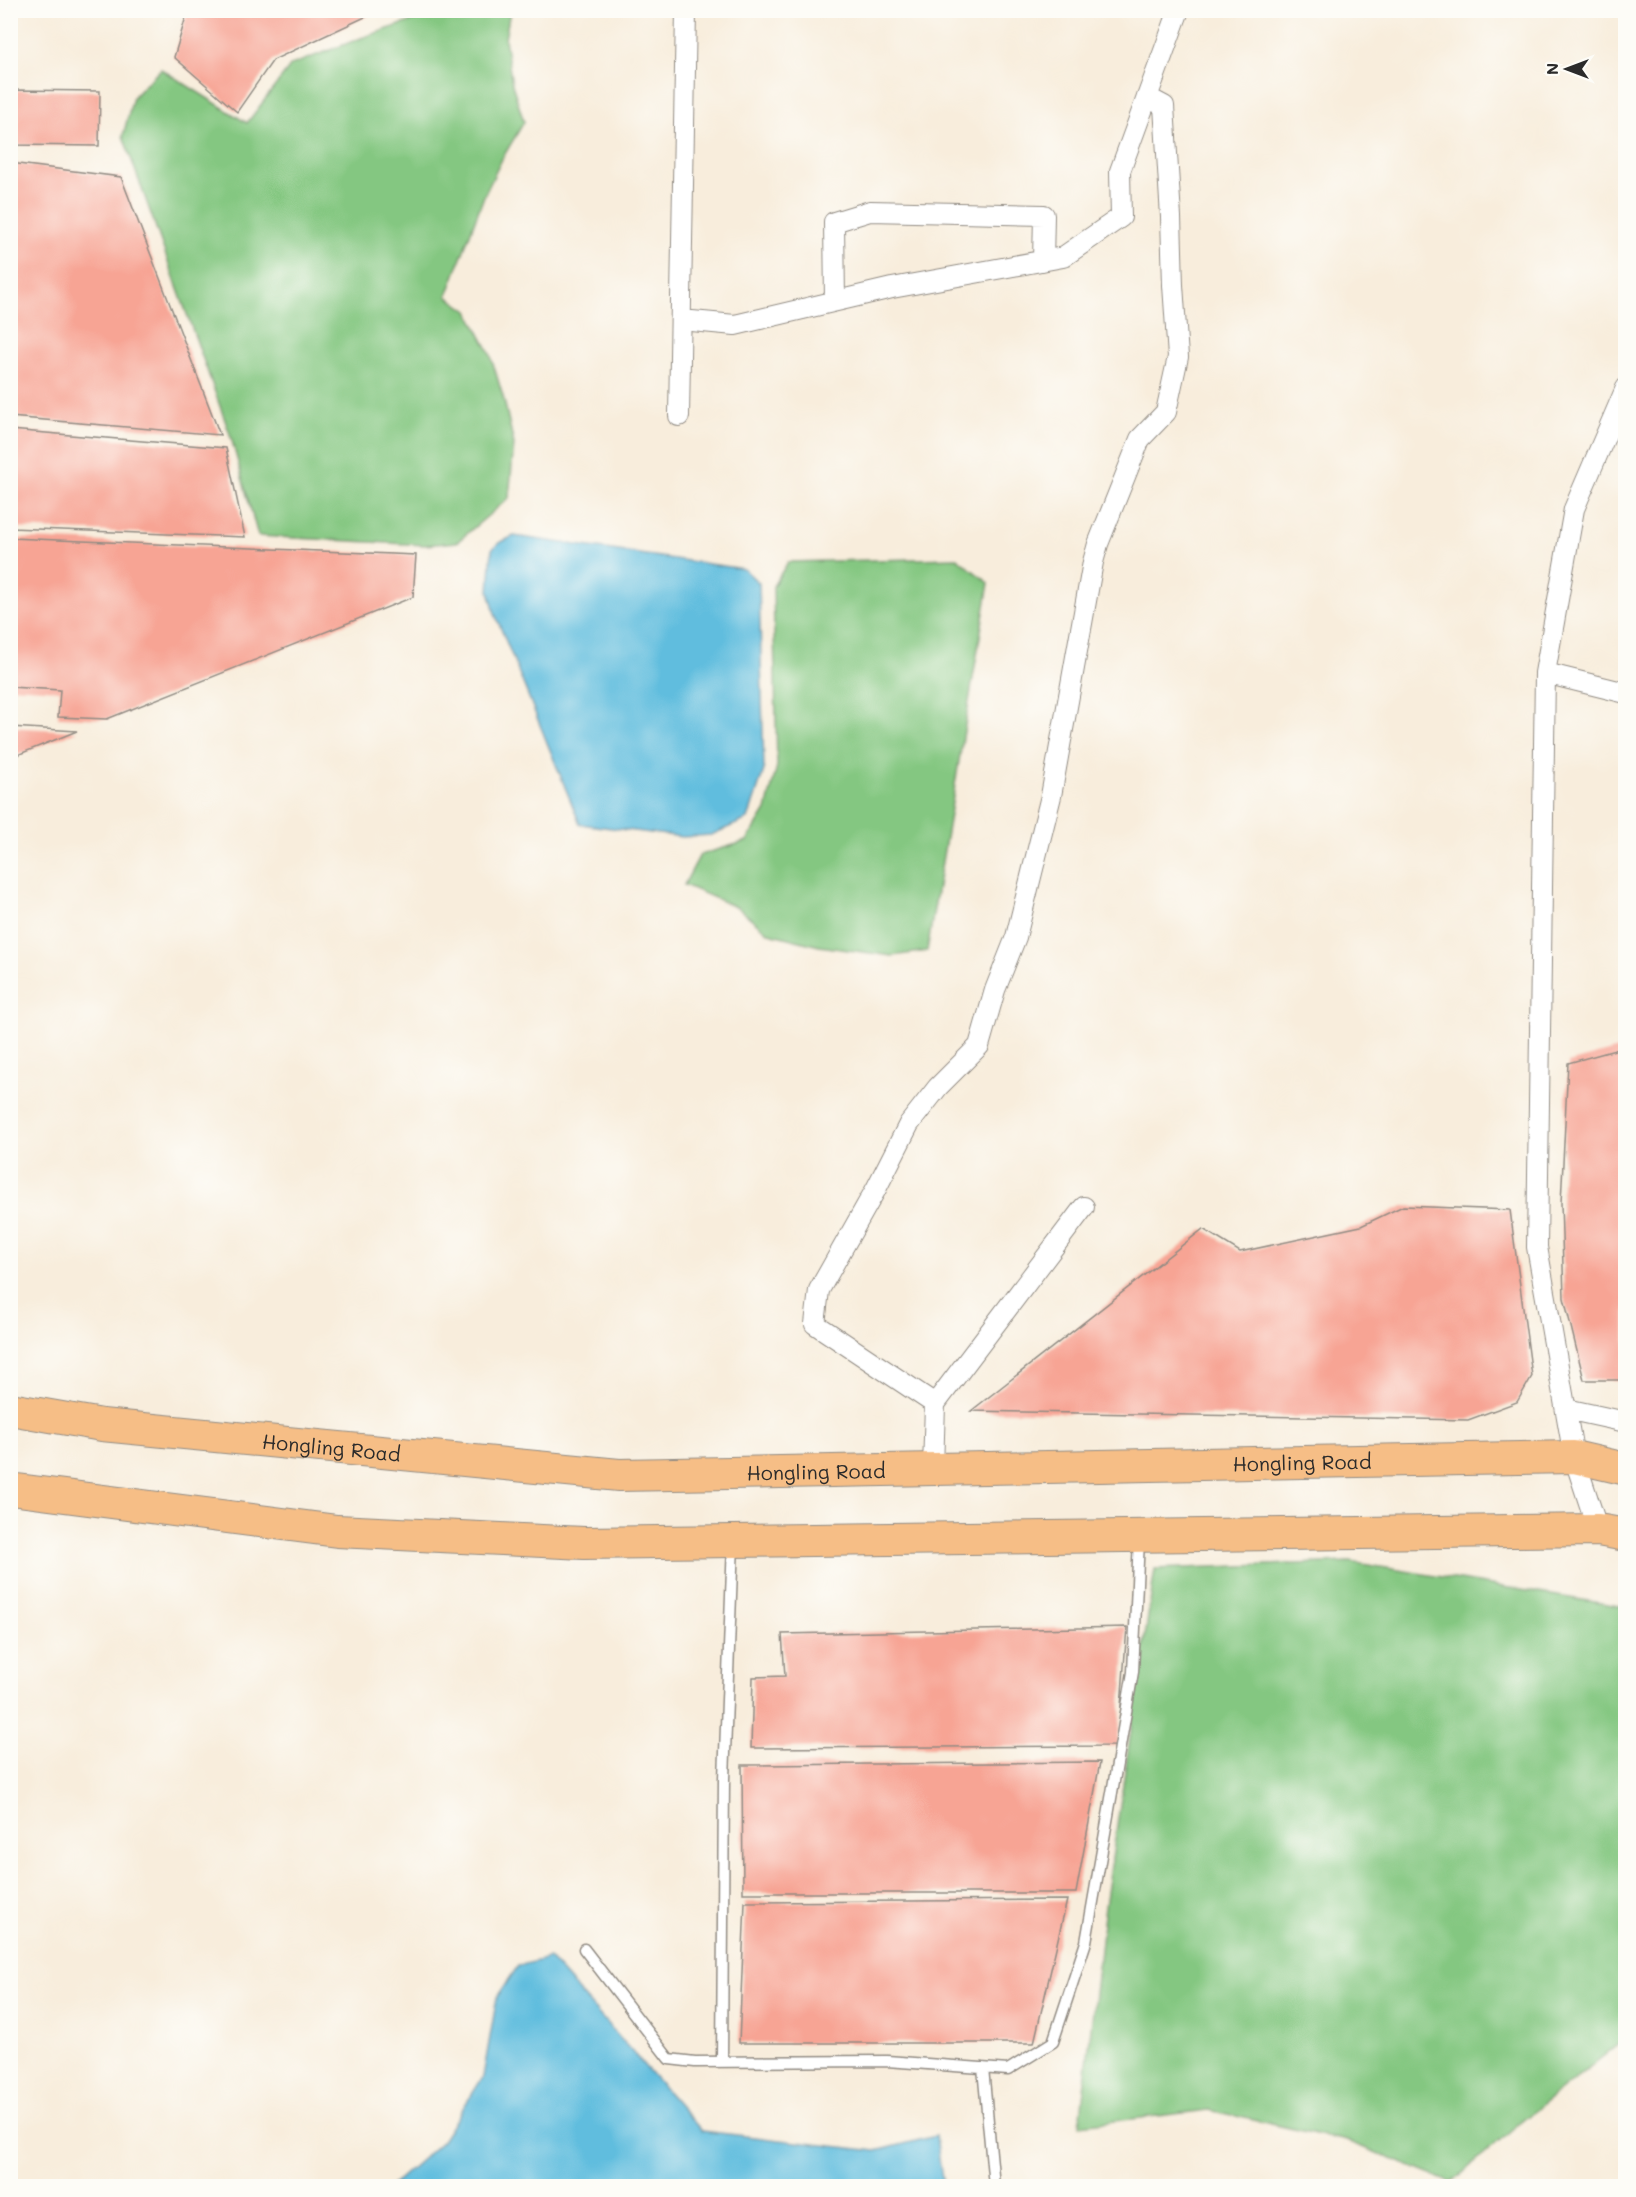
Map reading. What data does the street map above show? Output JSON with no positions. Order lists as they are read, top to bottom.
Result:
{
  "streets": {
    "main road": ["Hongling Road"]
  },
  "north": "left"
}
